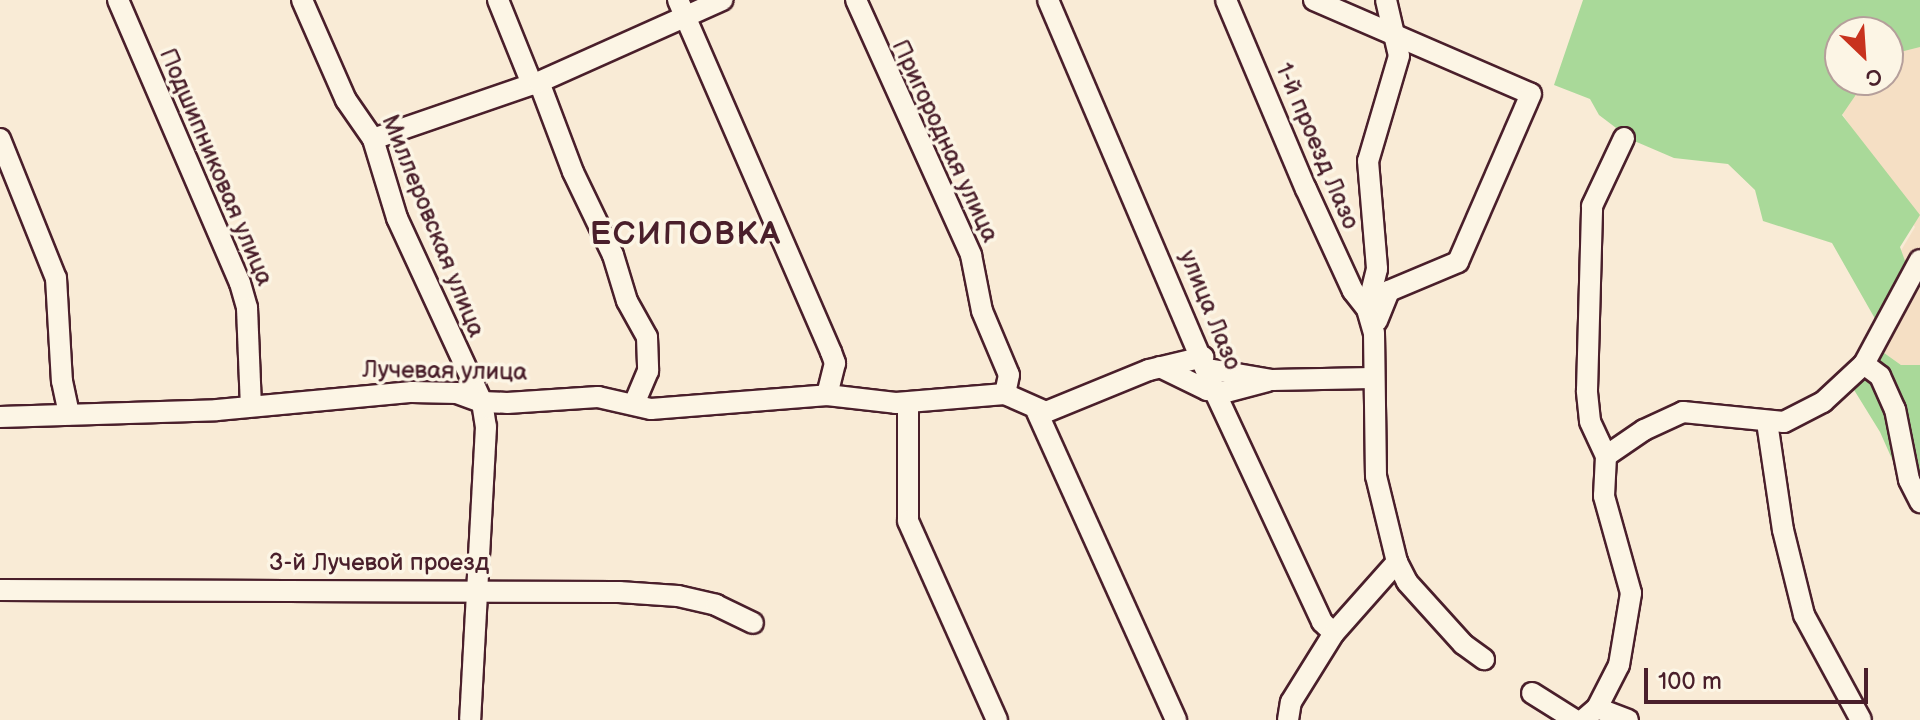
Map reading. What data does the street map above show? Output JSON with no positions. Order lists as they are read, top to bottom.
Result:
{
  "streets": {
    "street": [
      "Пригородная улица",
      "1-й проезд Лазо",
      "Подшипниковая улица",
      "Миллеровская улица",
      "улица Лазо",
      "Лучевая улица",
      "3-й Лучевой проезд"
    ]
  },
  "crossings": [
    ["Пригородная улица", "Лучевая улица"],
    ["Подшипниковая улица", "Лучевая улица"],
    ["Миллеровская улица", "Лучевая улица"],
    ["Миллеровская улица", "3-й Лучевой проезд"]
  ],
  "districts": ["ЕСИПОВКА"],
  "scale_bar": "100 m",
  "north": "bottom right"
}
